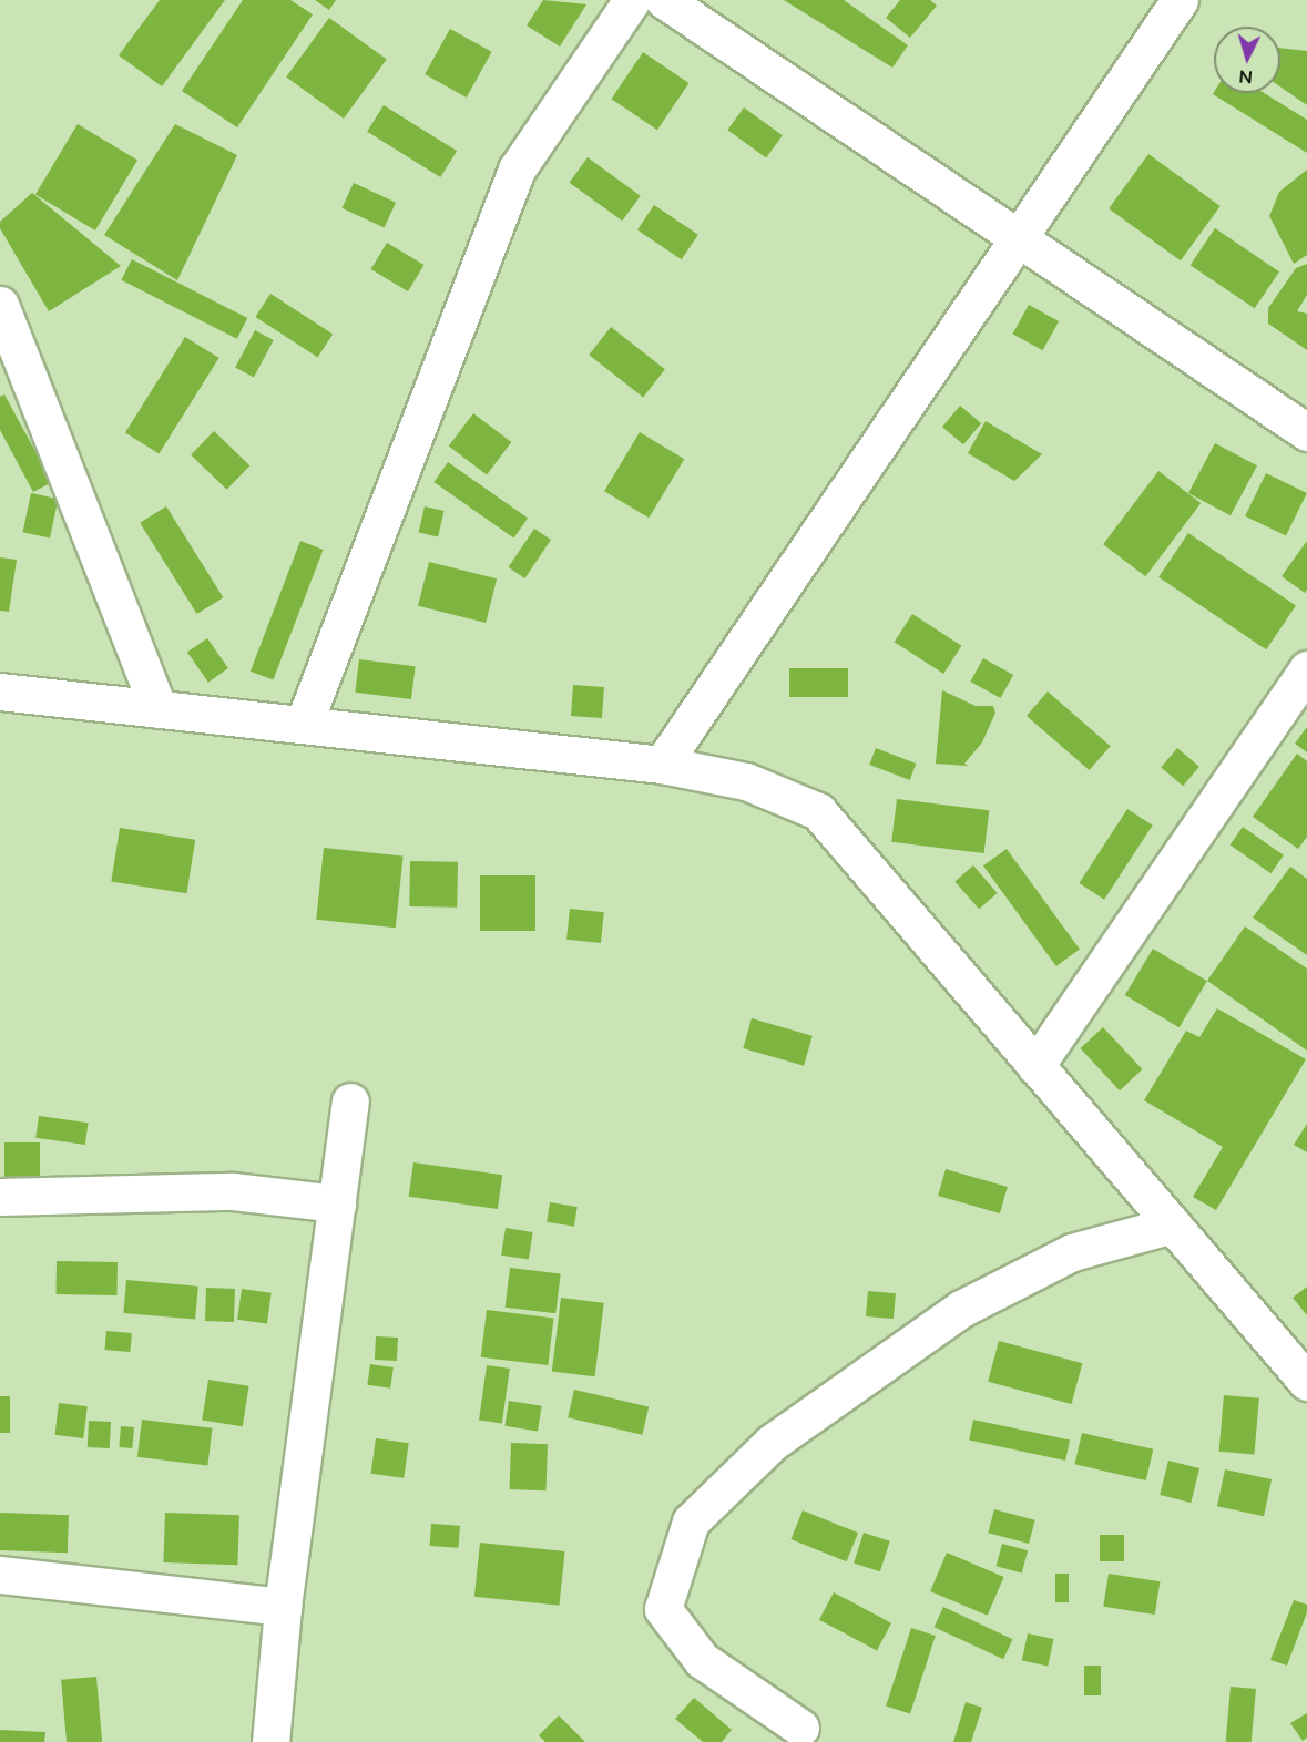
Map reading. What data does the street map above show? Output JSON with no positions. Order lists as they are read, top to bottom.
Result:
{
  "north": "bottom"
}
